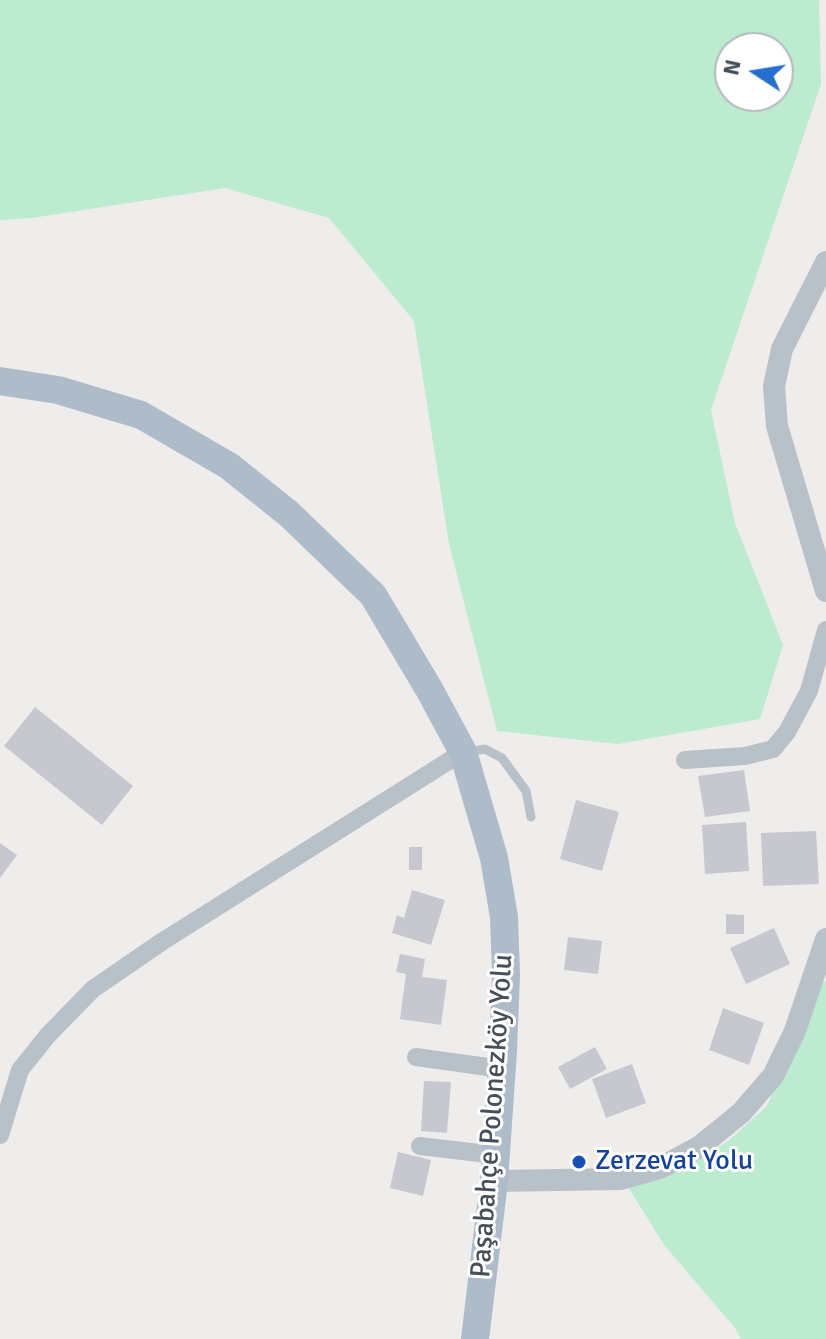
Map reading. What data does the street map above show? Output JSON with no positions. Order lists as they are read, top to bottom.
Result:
{
  "streets": {
    "main road": ["Paşabahçe Polonezköy Yolu"]
  },
  "places": ["Zerzevat Yolu"],
  "north": "left"
}
